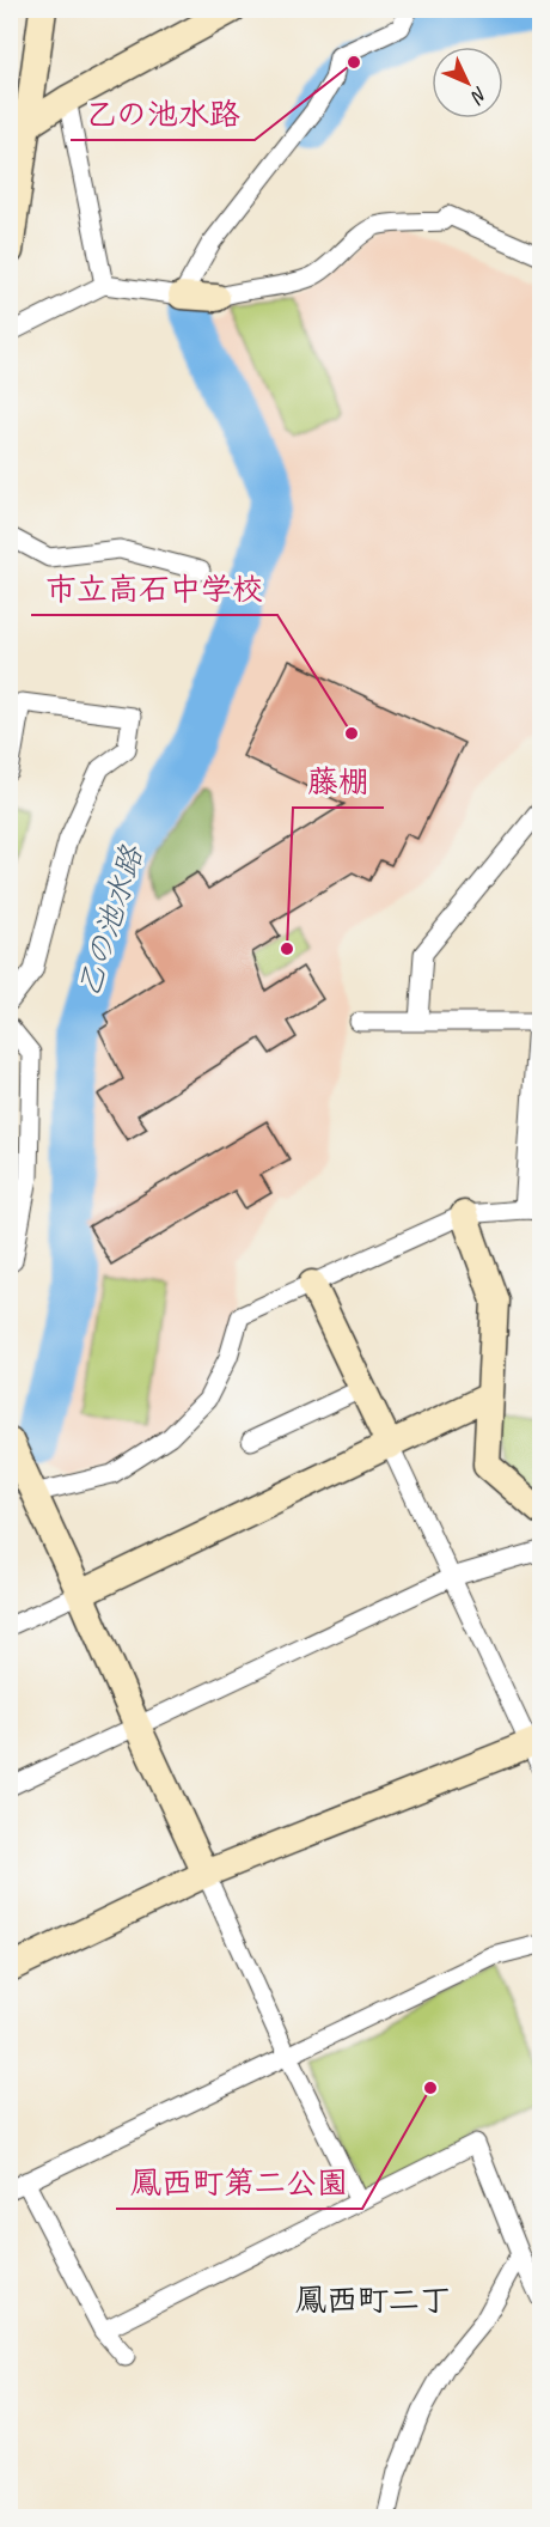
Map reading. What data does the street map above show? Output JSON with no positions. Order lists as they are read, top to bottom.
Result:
{
  "districts": ["鳳西町二丁"],
  "water": ["乙の池水路"],
  "places": [
    "乙の池水路",
    "市立高石中学校",
    "藤棚",
    "鳳西町第二公園"
  ],
  "north": "bottom right"
}
